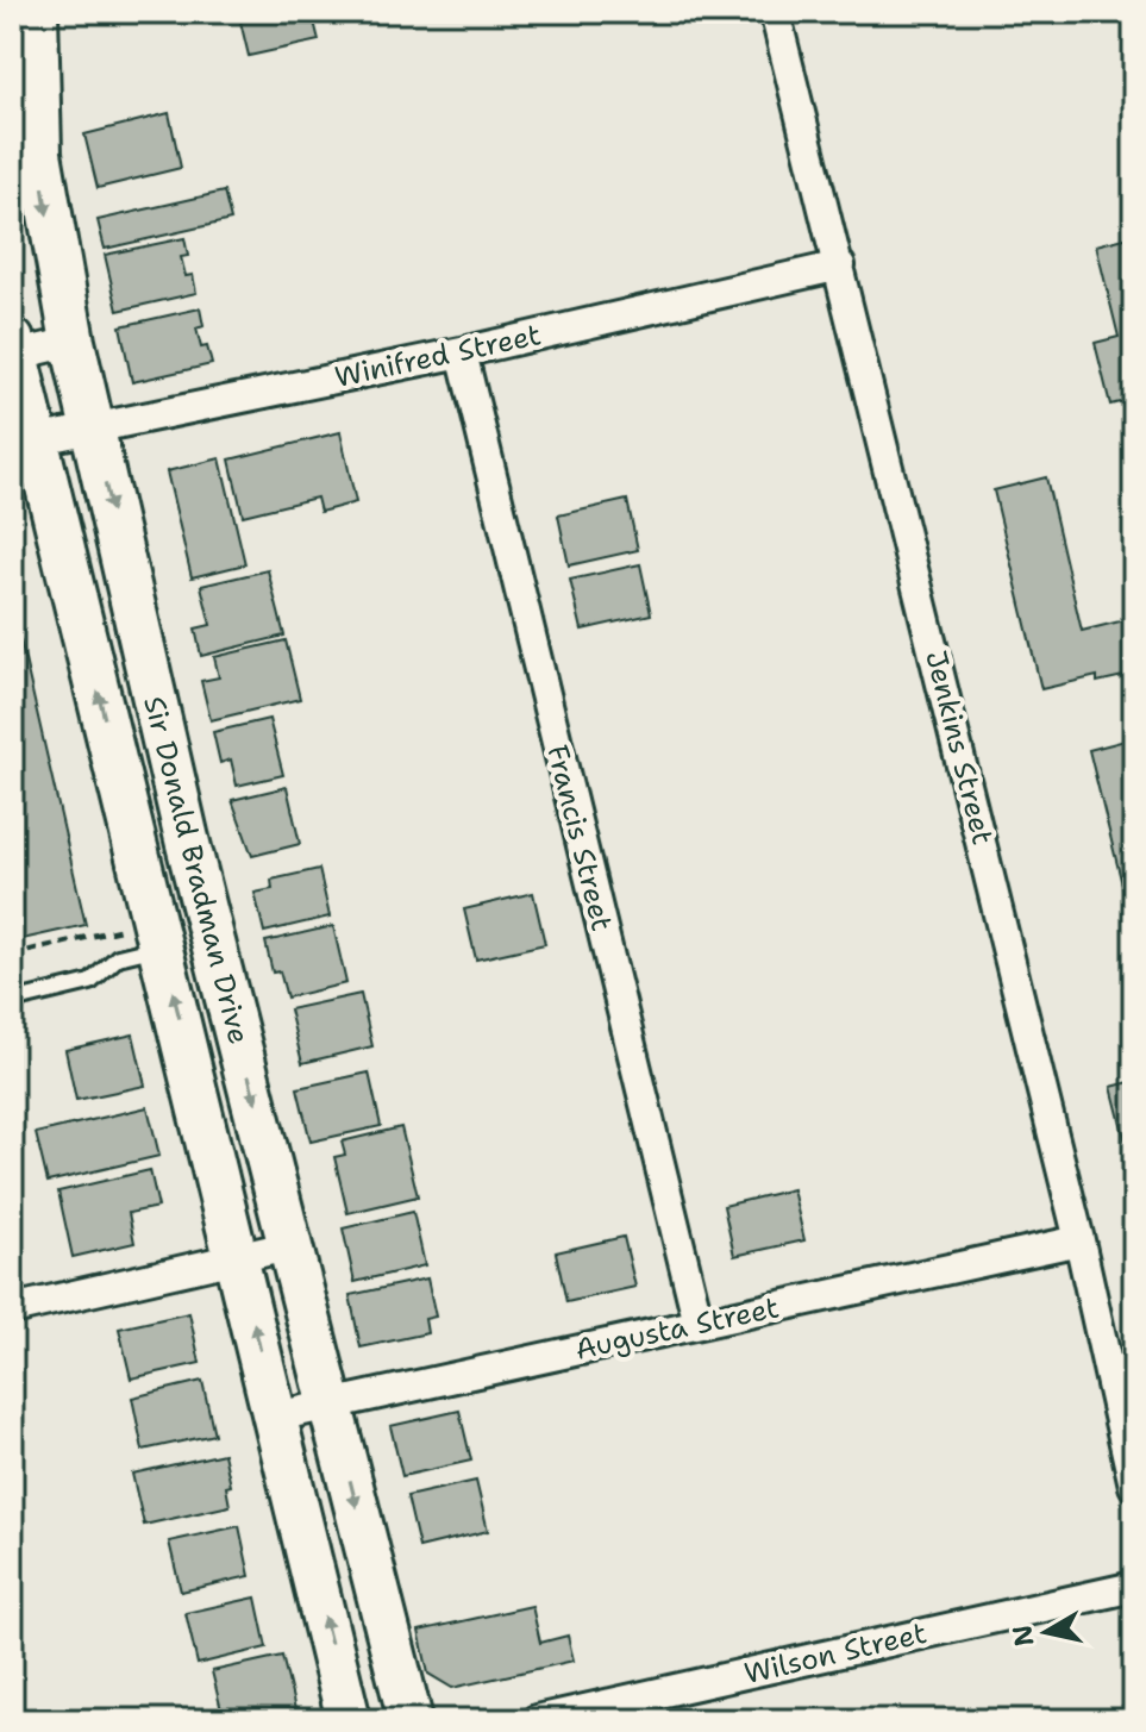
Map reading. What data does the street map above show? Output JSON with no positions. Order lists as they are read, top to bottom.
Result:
{
  "streets": {
    "main road": ["Sir Donald Bradman Drive"],
    "street": [
      "Winifred Street",
      "Jenkins Street",
      "Francis Street",
      "Augusta Street",
      "Wilson Street"
    ]
  },
  "crossings": [
    ["Winifred Street", "Jenkins Street"],
    ["Winifred Street", "Francis Street"],
    ["Winifred Street", "Sir Donald Bradman Drive"],
    ["Jenkins Street", "Augusta Street"],
    ["Francis Street", "Augusta Street"],
    ["Sir Donald Bradman Drive", "Augusta Street"]
  ],
  "north": "left"
}
